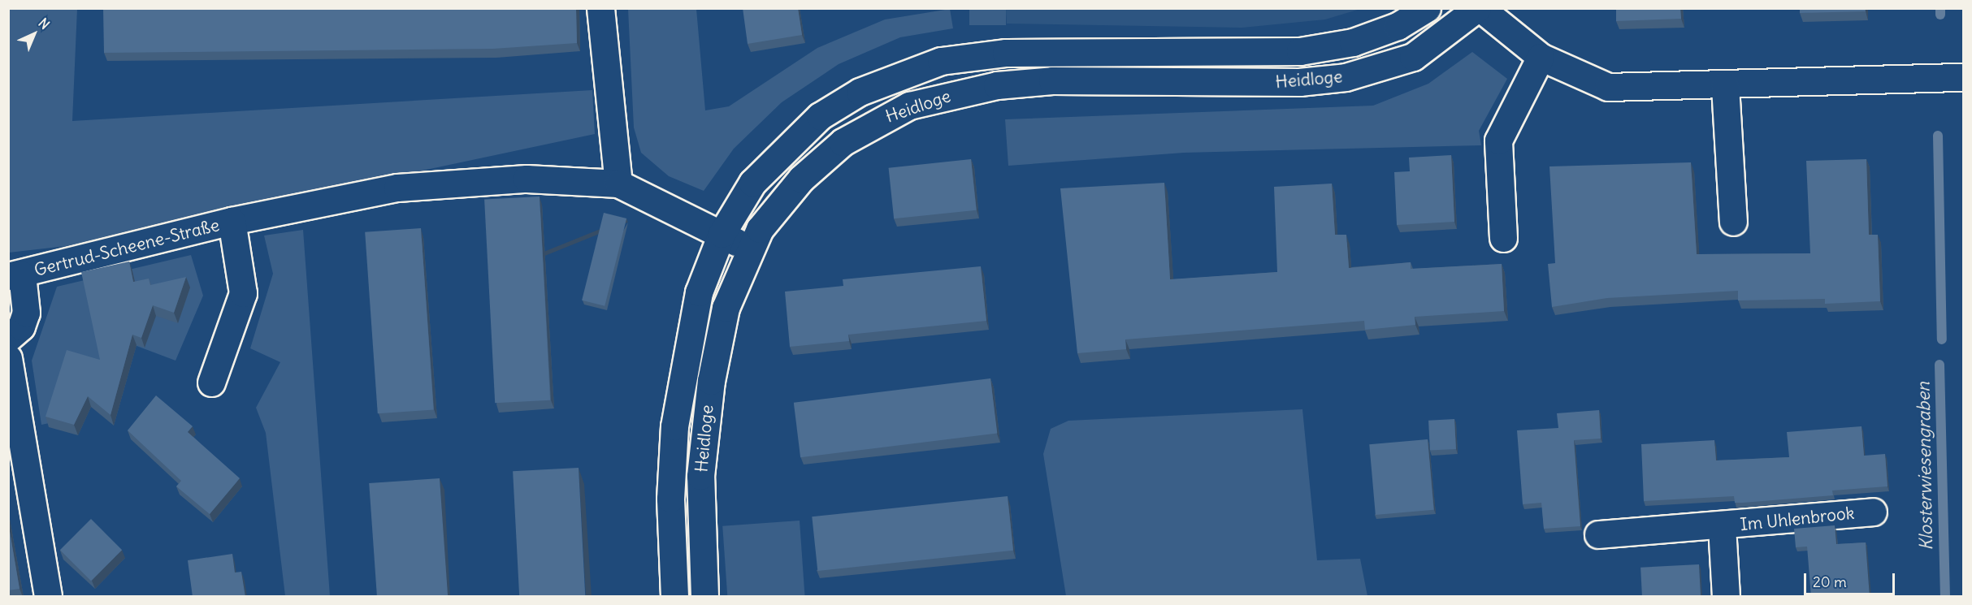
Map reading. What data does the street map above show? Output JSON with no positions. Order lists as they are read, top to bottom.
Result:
{
  "streets": {
    "street": ["Heidloge", "Gertrud-Scheene-Straße", "Im Uhlenbrook"]
  },
  "crossings": [
    ["Heidloge", "Gertrud-Scheene-Straße"]
  ],
  "water": ["Klosterwiesengraben"],
  "scale_bar": "20 m",
  "north": "top right"
}
